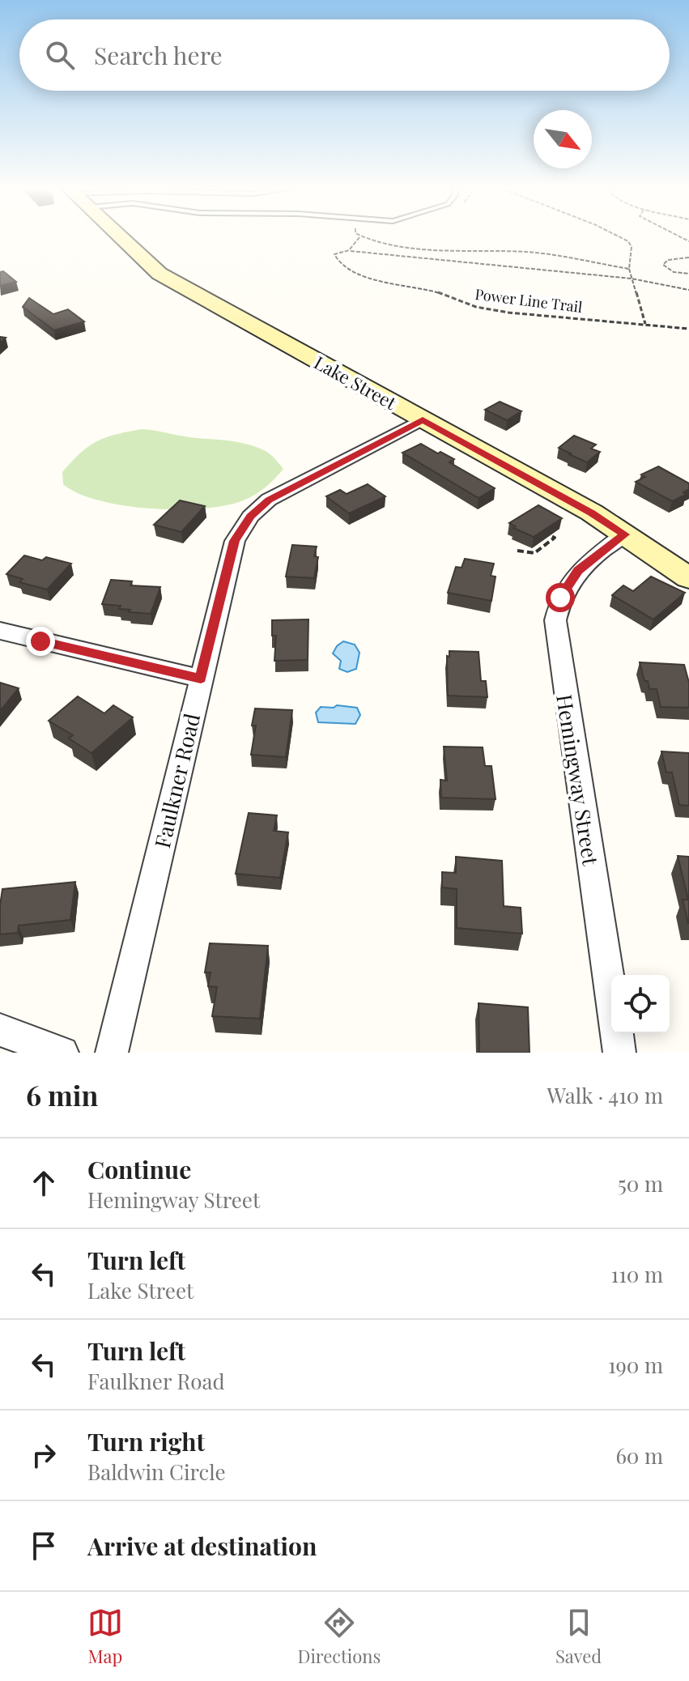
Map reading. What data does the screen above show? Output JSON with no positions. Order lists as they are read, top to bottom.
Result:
{
  "streets": {
    "main road": ["Lake Street"],
    "street": ["Hemingway Street", "Faulkner Road"],
    "path": ["Power Line Trail"]
  },
  "crossings": [
    ["Lake Street", "Hemingway Street"],
    ["Lake Street", "Faulkner Road"]
  ],
  "north": "bottom right",
  "page": {
    "search": "Search here",
    "heading": ["6 min", "Walk · 410 m"],
    "list": [
      ["Continue", "Hemingway Street", "50 m"],
      ["Turn left", "Lake Street", "110 m"],
      ["Turn left", "Faulkner Road", "190 m"],
      ["Turn right", "Baldwin Circle", "60 m"],
      "Arrive at destination"
    ],
    "nav": ["Map", "Directions", "Saved"]
  }
}
